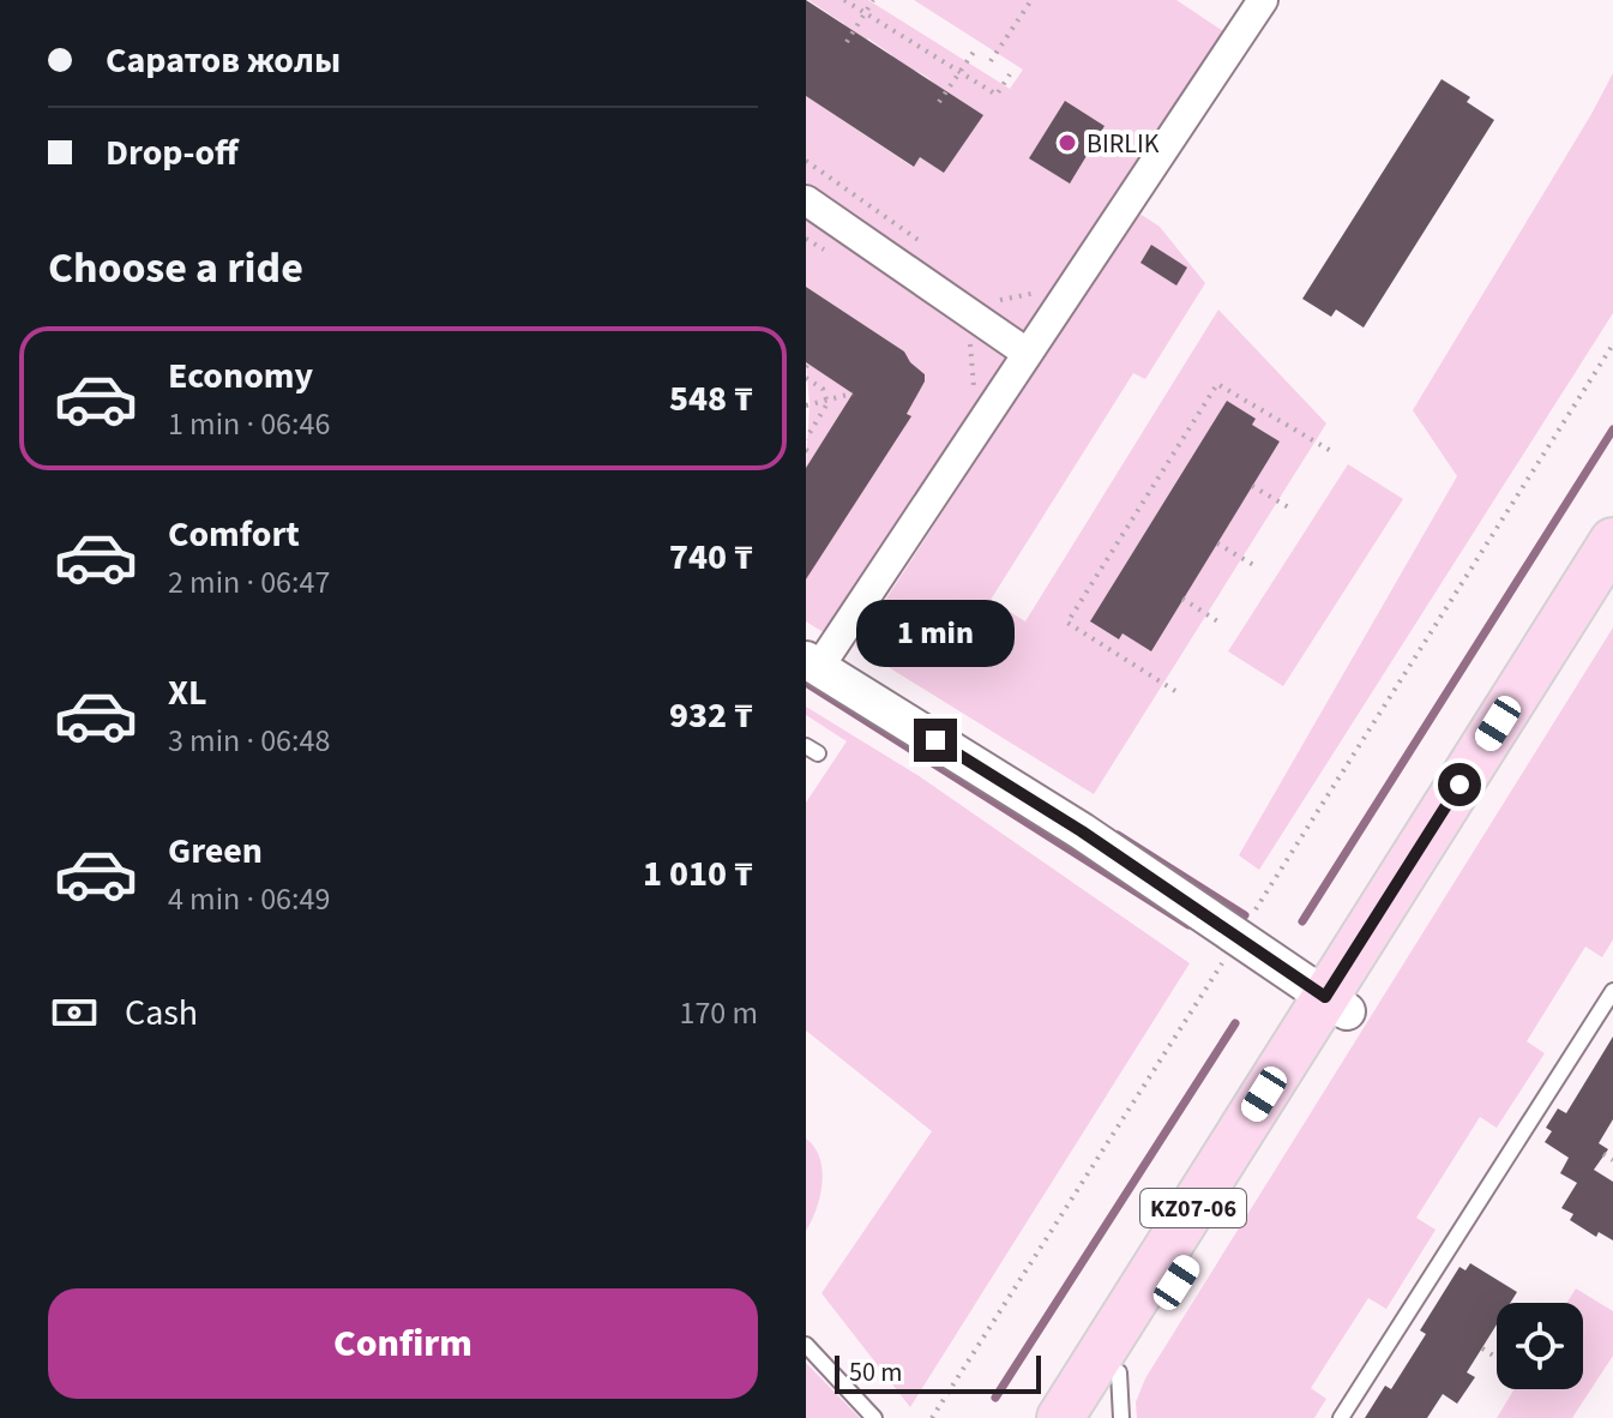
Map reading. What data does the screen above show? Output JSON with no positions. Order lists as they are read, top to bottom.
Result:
{
  "streets": {
    "main road": ["KZ07-06"]
  },
  "places": ["BIRLIK"],
  "scale_bar": "50 m",
  "page": {
    "banner": ["Саратов жолы", "Drop-off"],
    "heading": "Choose a ride",
    "list": [
      {
        "name": "Economy",
        "note": "1 min · 06:46",
        "value": "548 ₸"
      },
      {
        "name": "Comfort",
        "note": "2 min · 06:47",
        "value": "740 ₸"
      },
      {
        "name": "XL",
        "note": "3 min · 06:48",
        "value": "932 ₸"
      },
      {
        "name": "Green",
        "note": "4 min · 06:49",
        "value": "1 010 ₸"
      }
    ],
    "bubble": "1 min",
    "pay": ["Cash", "170 m"],
    "buttons": "Confirm",
    "scale": "50 m"
  }
}
